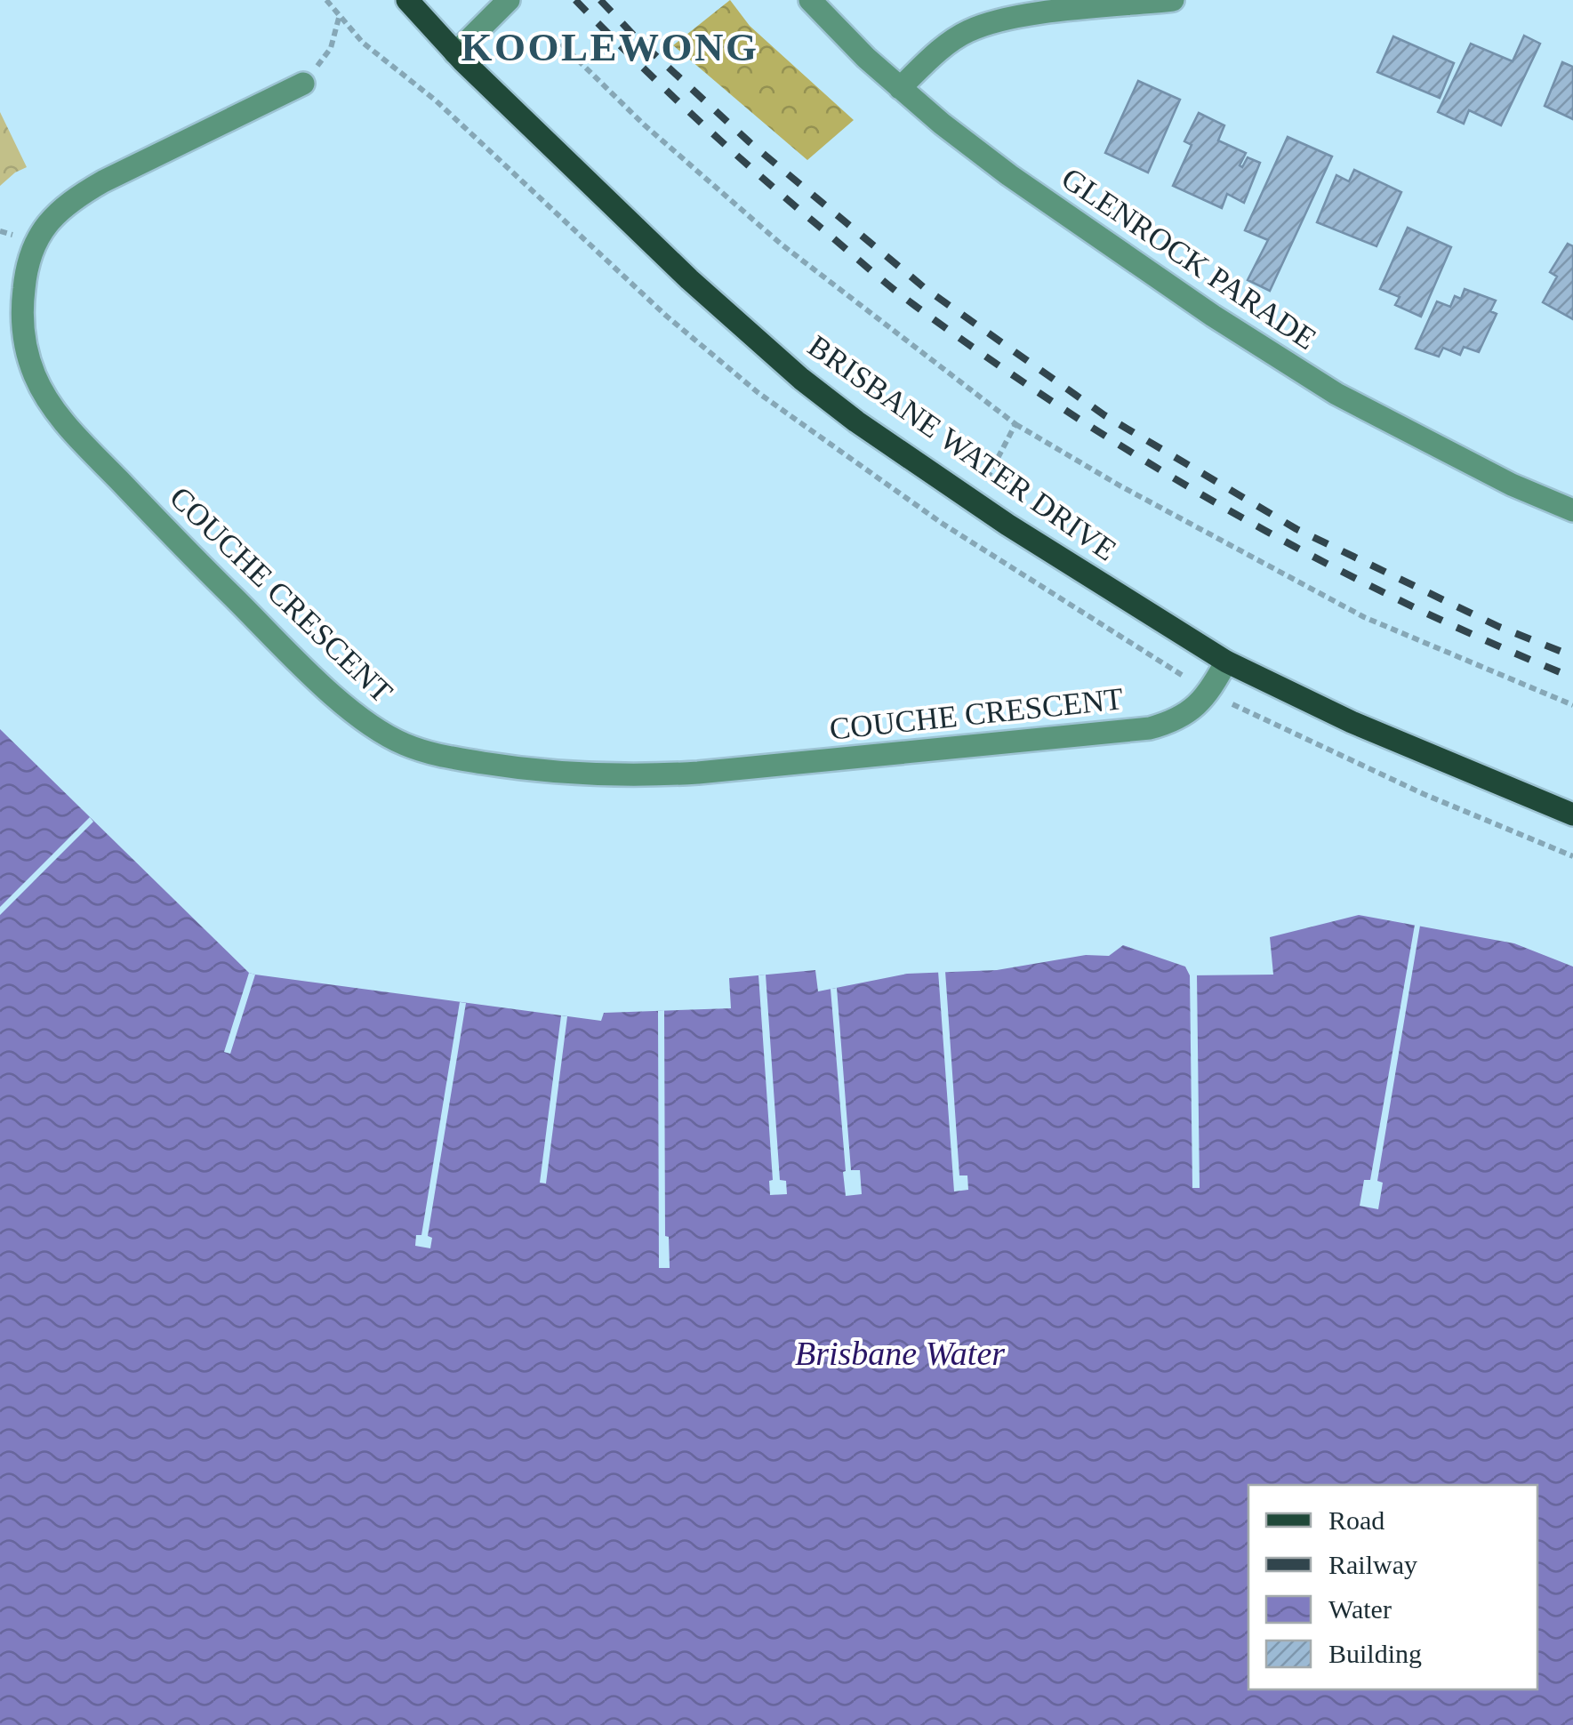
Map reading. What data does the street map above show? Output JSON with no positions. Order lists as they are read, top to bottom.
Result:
{
  "streets": {
    "main road": ["BRISBANE WATER DRIVE"],
    "street": ["GLENROCK PARADE", "COUCHE CRESCENT"]
  },
  "crossings": [
    ["BRISBANE WATER DRIVE", "COUCHE CRESCENT"]
  ],
  "districts": ["KOOLEWONG"],
  "water": ["Brisbane Water"],
  "legend": [
    "Road",
    "Railway",
    "Water",
    "Building"
  ]
}
